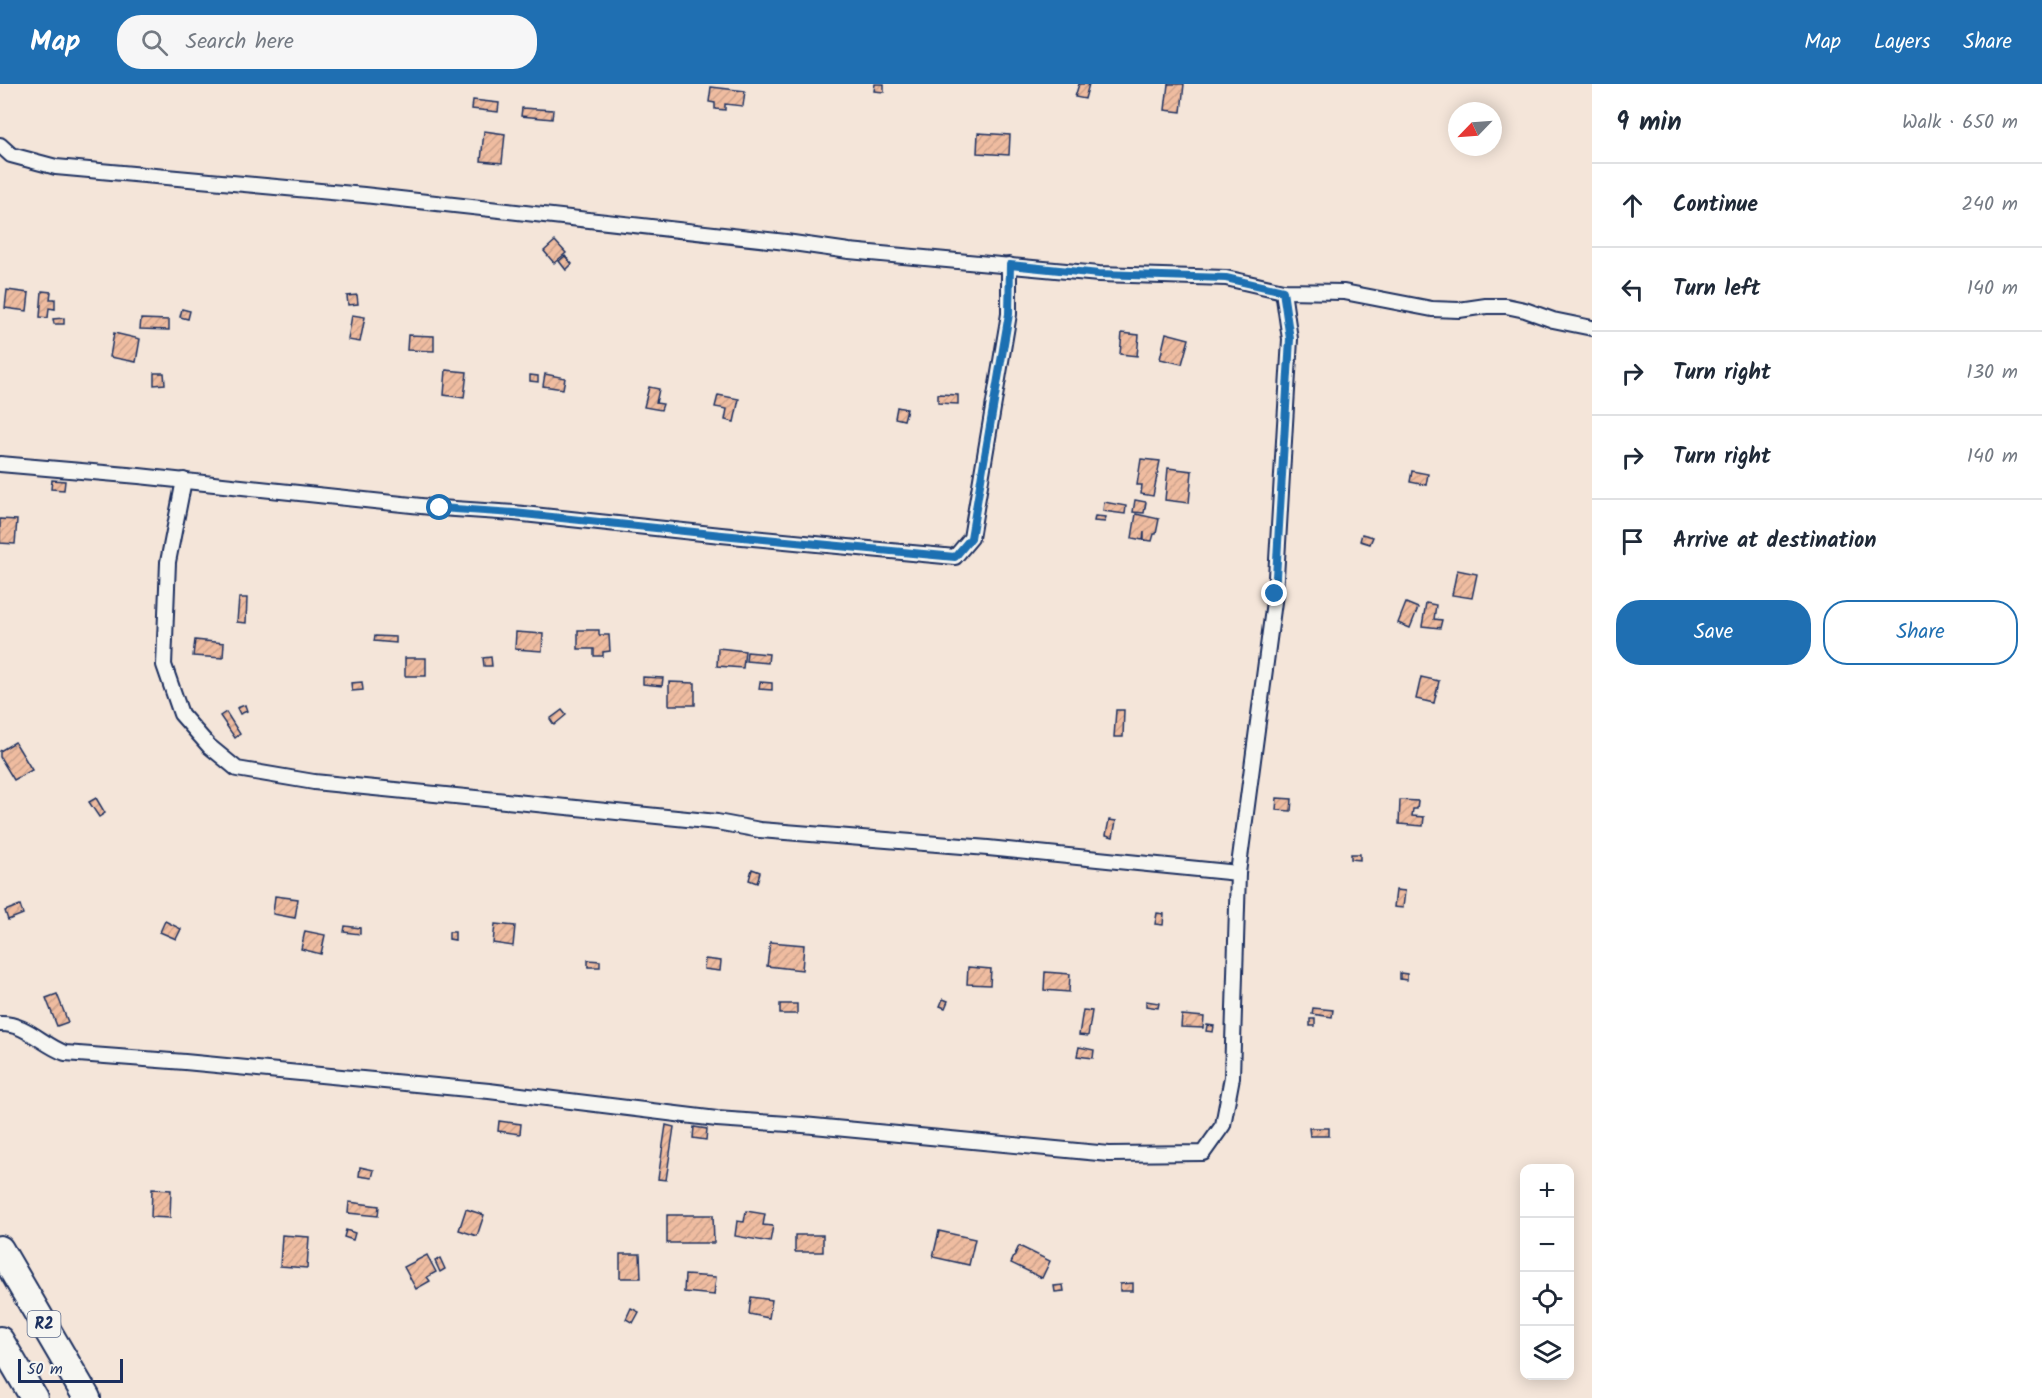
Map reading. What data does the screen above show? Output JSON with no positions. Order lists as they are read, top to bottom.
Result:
{
  "streets": {
    "highway": ["R2"]
  },
  "scale_bar": "50 m",
  "north": "bottom left",
  "page": {
    "header": "Map",
    "search": "Search here",
    "nav": ["Map", "Layers", "Share"],
    "heading": ["9 min", "Walk · 650 m"],
    "list": [
      ["Continue", "240 m"],
      ["Turn left", "140 m"],
      ["Turn right", "130 m"],
      ["Turn right", "140 m"],
      "Arrive at destination"
    ],
    "buttons": ["Save", "Share"],
    "map_buttons": ["+", "−"],
    "scale": "50 m"
  }
}
